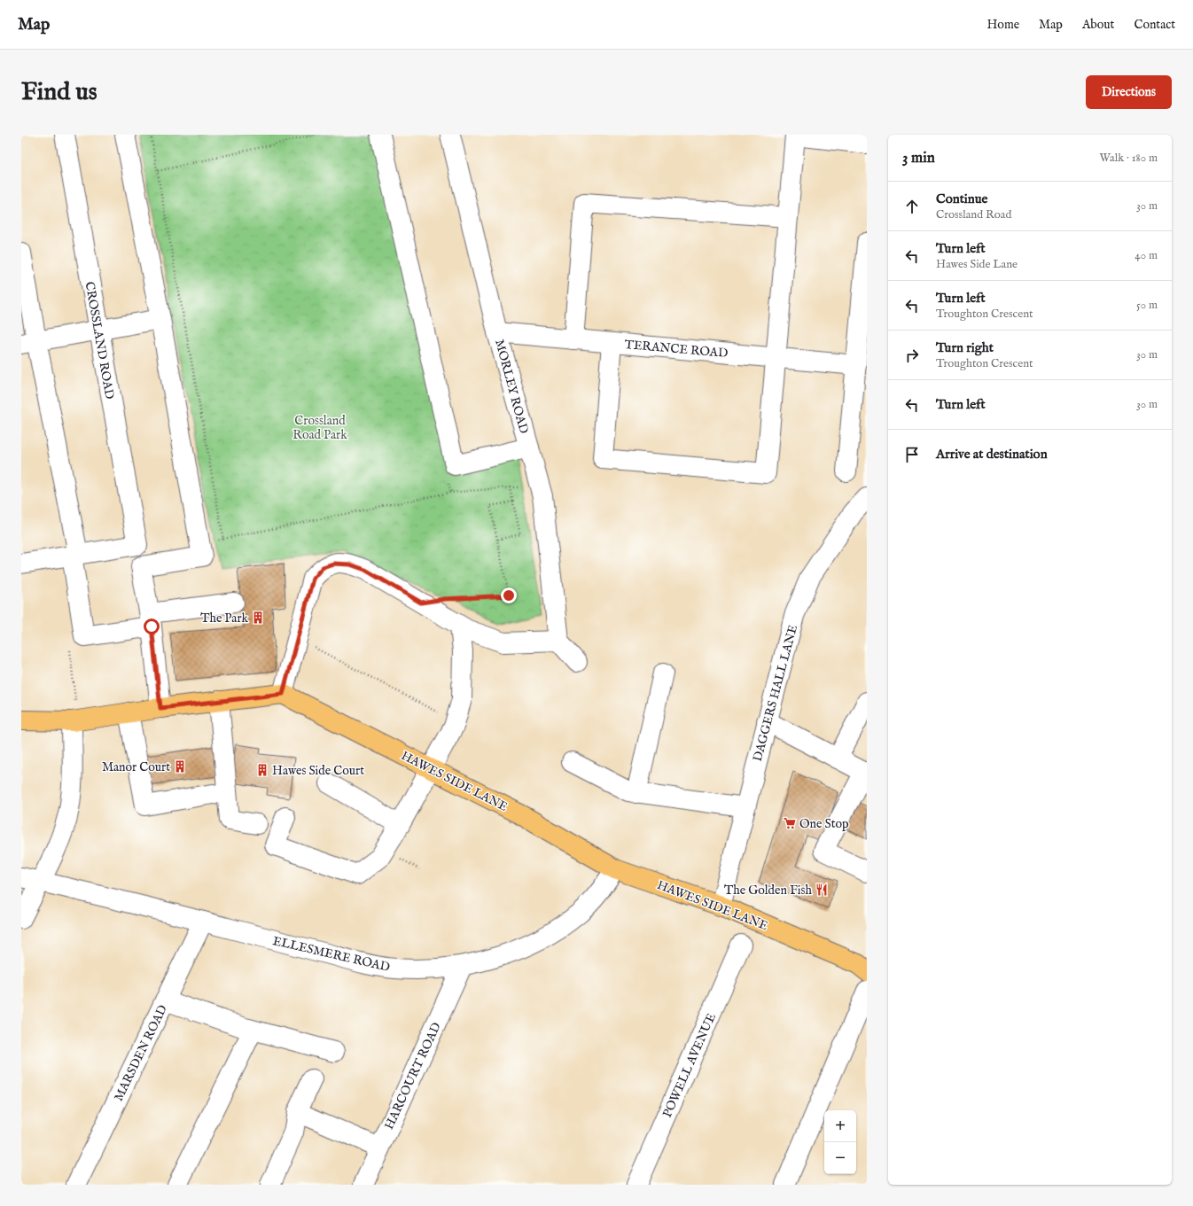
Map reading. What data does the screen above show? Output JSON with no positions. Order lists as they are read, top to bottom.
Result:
{
  "streets": {
    "main road": ["HAWES SIDE LANE"],
    "street": [
      "CROSSLAND ROAD",
      "TERANCE ROAD",
      "MORLEY ROAD",
      "DAGGERS HALL LANE",
      "ELLESMERE ROAD",
      "MARSDEN ROAD",
      "POWELL AVENUE",
      "HARCOURT ROAD"
    ]
  },
  "crossings": [
    ["TERANCE ROAD", "MORLEY ROAD"],
    ["DAGGERS HALL LANE", "HAWES SIDE LANE"],
    ["HAWES SIDE LANE", "ELLESMERE ROAD"],
    ["ELLESMERE ROAD", "MARSDEN ROAD"],
    ["ELLESMERE ROAD", "HARCOURT ROAD"]
  ],
  "parks": ["Crossland Road Park"],
  "places": {
    "building": ["The Park", "Manor Court", "Hawes Side Court"],
    "supermarket": ["One Stop"],
    "restaurant": ["The Golden Fish"]
  },
  "page": {
    "header": "Map",
    "nav": [
      "Home",
      "Map",
      "About",
      "Contact"
    ],
    "buttons": "Directions",
    "title": "Find us",
    "heading": ["3 min", "Walk · 180 m"],
    "list": [
      ["Continue", "Crossland Road", "30 m"],
      ["Turn left", "Hawes Side Lane", "40 m"],
      ["Turn left", "Troughton Crescent", "50 m"],
      ["Turn right", "Troughton Crescent", "30 m"],
      ["Turn left", "30 m"],
      "Arrive at destination"
    ],
    "map_buttons": ["+", "−"]
  }
}
